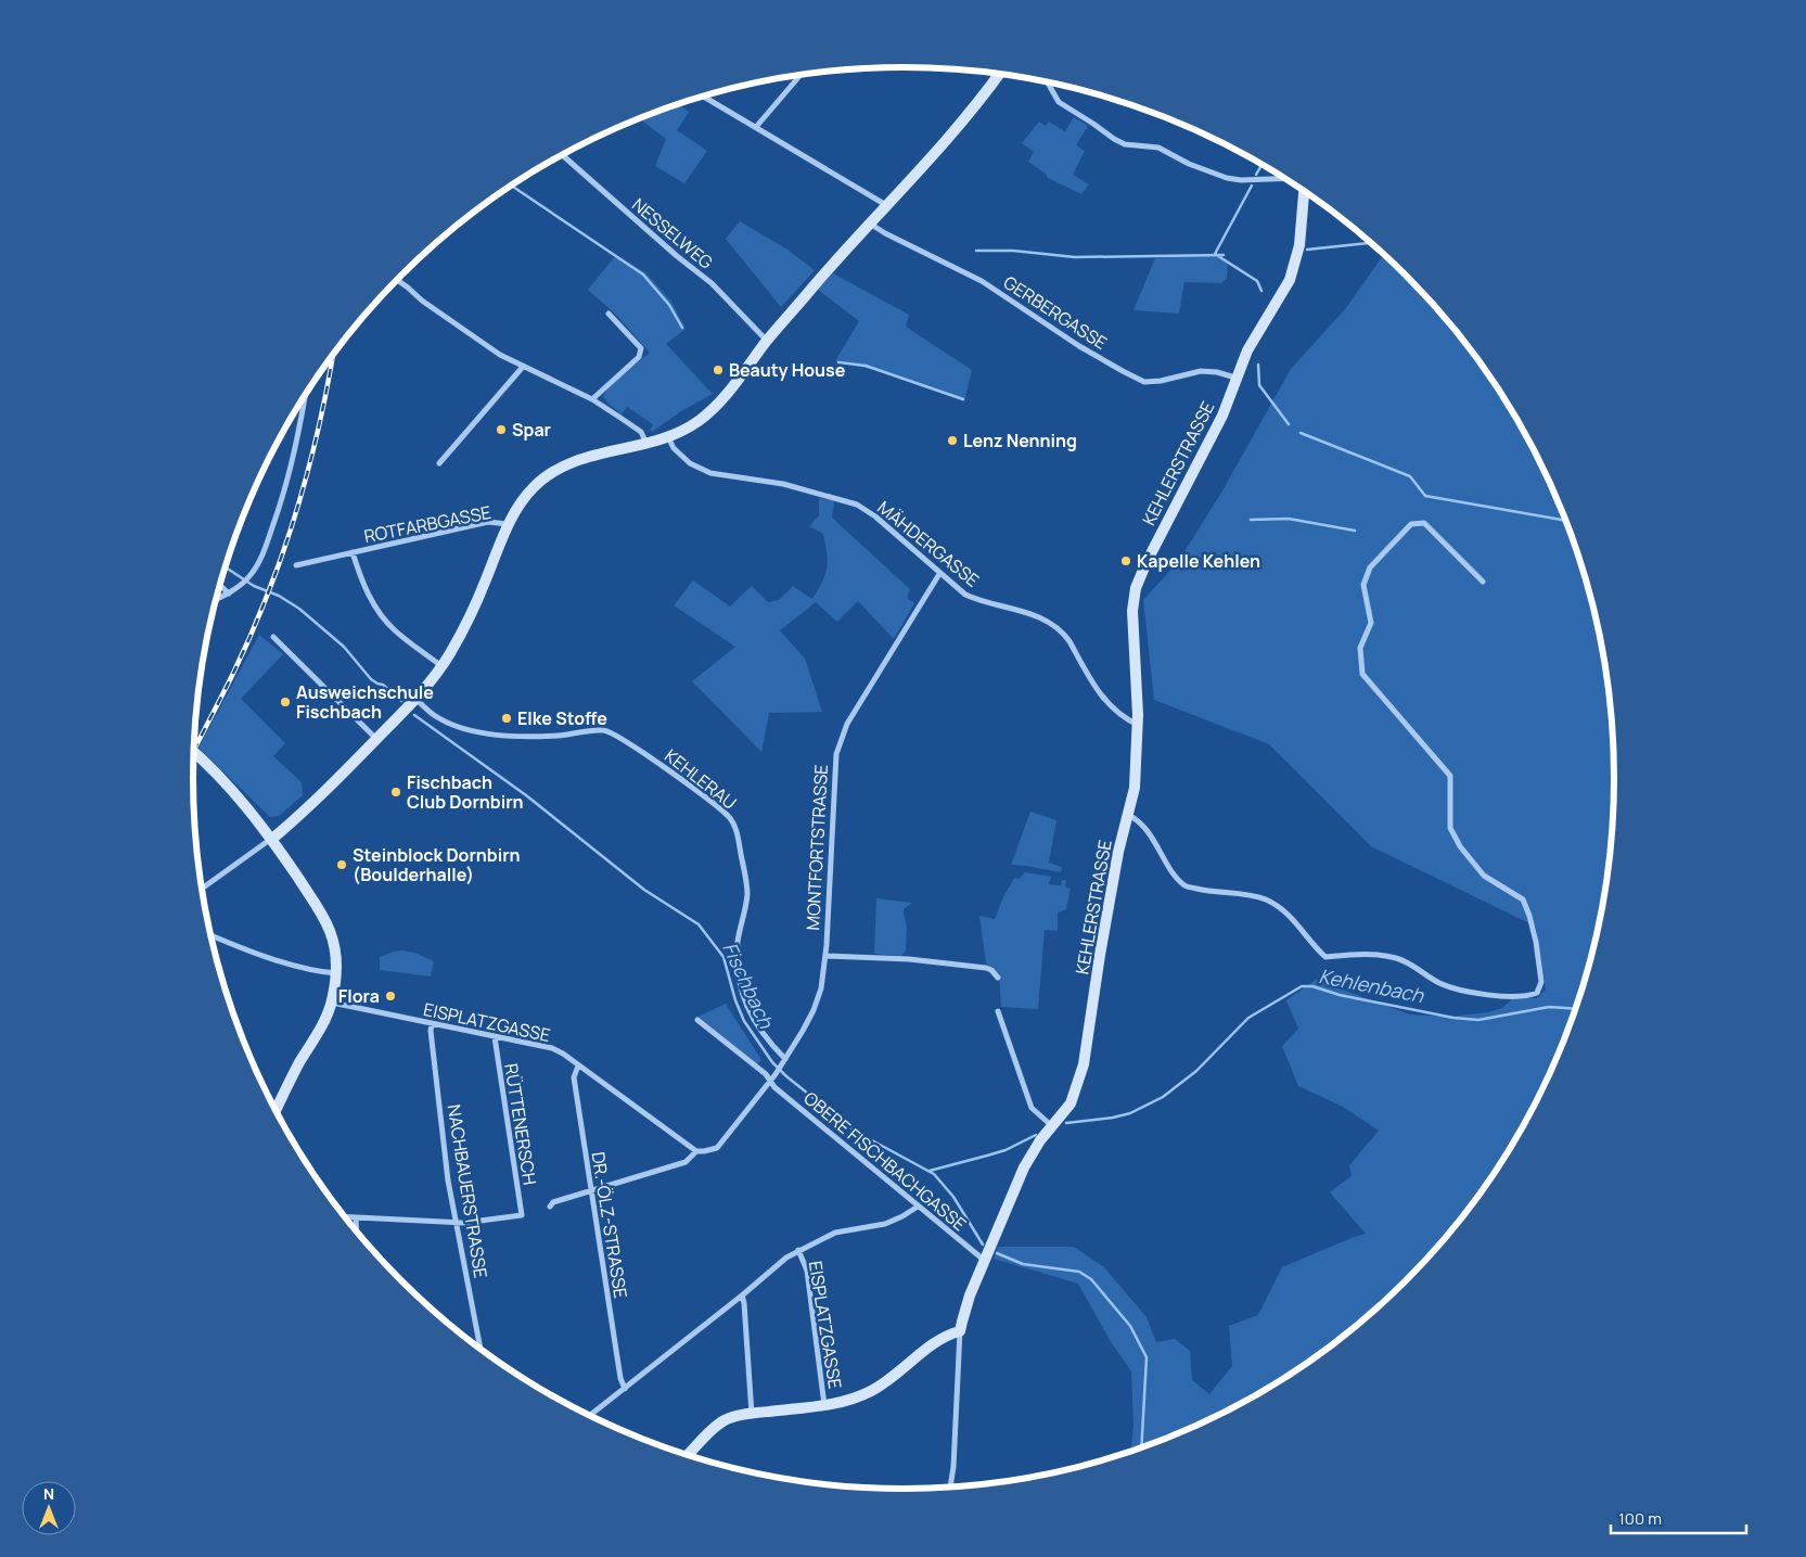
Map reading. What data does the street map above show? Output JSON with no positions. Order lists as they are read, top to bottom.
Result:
{
  "streets": {
    "street": [
      "NESSELWEG",
      "GERBERGASSE",
      "KEHLERSTRASSE",
      "ROTFARBGASSE",
      "MÄHDERGASSE",
      "KEHLERAU",
      "MONTFORTSTRASSE",
      "EISPLATZGASSE",
      "RÜTTENERSCH",
      "OBERE FISCHBACHGASSE",
      "NACHBAUERSTRASSE",
      "DR.-ÖLZ-STRASSE"
    ]
  },
  "crossings": [
    ["GERBERGASSE", "KEHLERSTRASSE"],
    ["KEHLERSTRASSE", "MÄHDERGASSE"],
    ["KEHLERSTRASSE", "OBERE FISCHBACHGASSE"],
    ["MÄHDERGASSE", "MONTFORTSTRASSE"],
    ["KEHLERAU", "MONTFORTSTRASSE"],
    ["MONTFORTSTRASSE", "EISPLATZGASSE"],
    ["MONTFORTSTRASSE", "OBERE FISCHBACHGASSE"],
    ["EISPLATZGASSE", "RÜTTENERSCH"],
    ["EISPLATZGASSE", "OBERE FISCHBACHGASSE"],
    ["EISPLATZGASSE", "NACHBAUERSTRASSE"],
    ["EISPLATZGASSE", "DR.-ÖLZ-STRASSE"],
    ["RÜTTENERSCH", "NACHBAUERSTRASSE"]
  ],
  "water": ["Fischbach", "Kehlenbach"],
  "places": [
    "Beauty House",
    "Spar",
    "Lenz Nenning",
    "Kapelle Kehlen",
    "Ausweichschule Fischbach",
    "Elke Stoffe",
    "Fischbach Club Dornbirn",
    "Steinblock Dornbirn (Boulderhalle)",
    "Flora"
  ],
  "scale_bar": "100 m",
  "north": "top"
}
